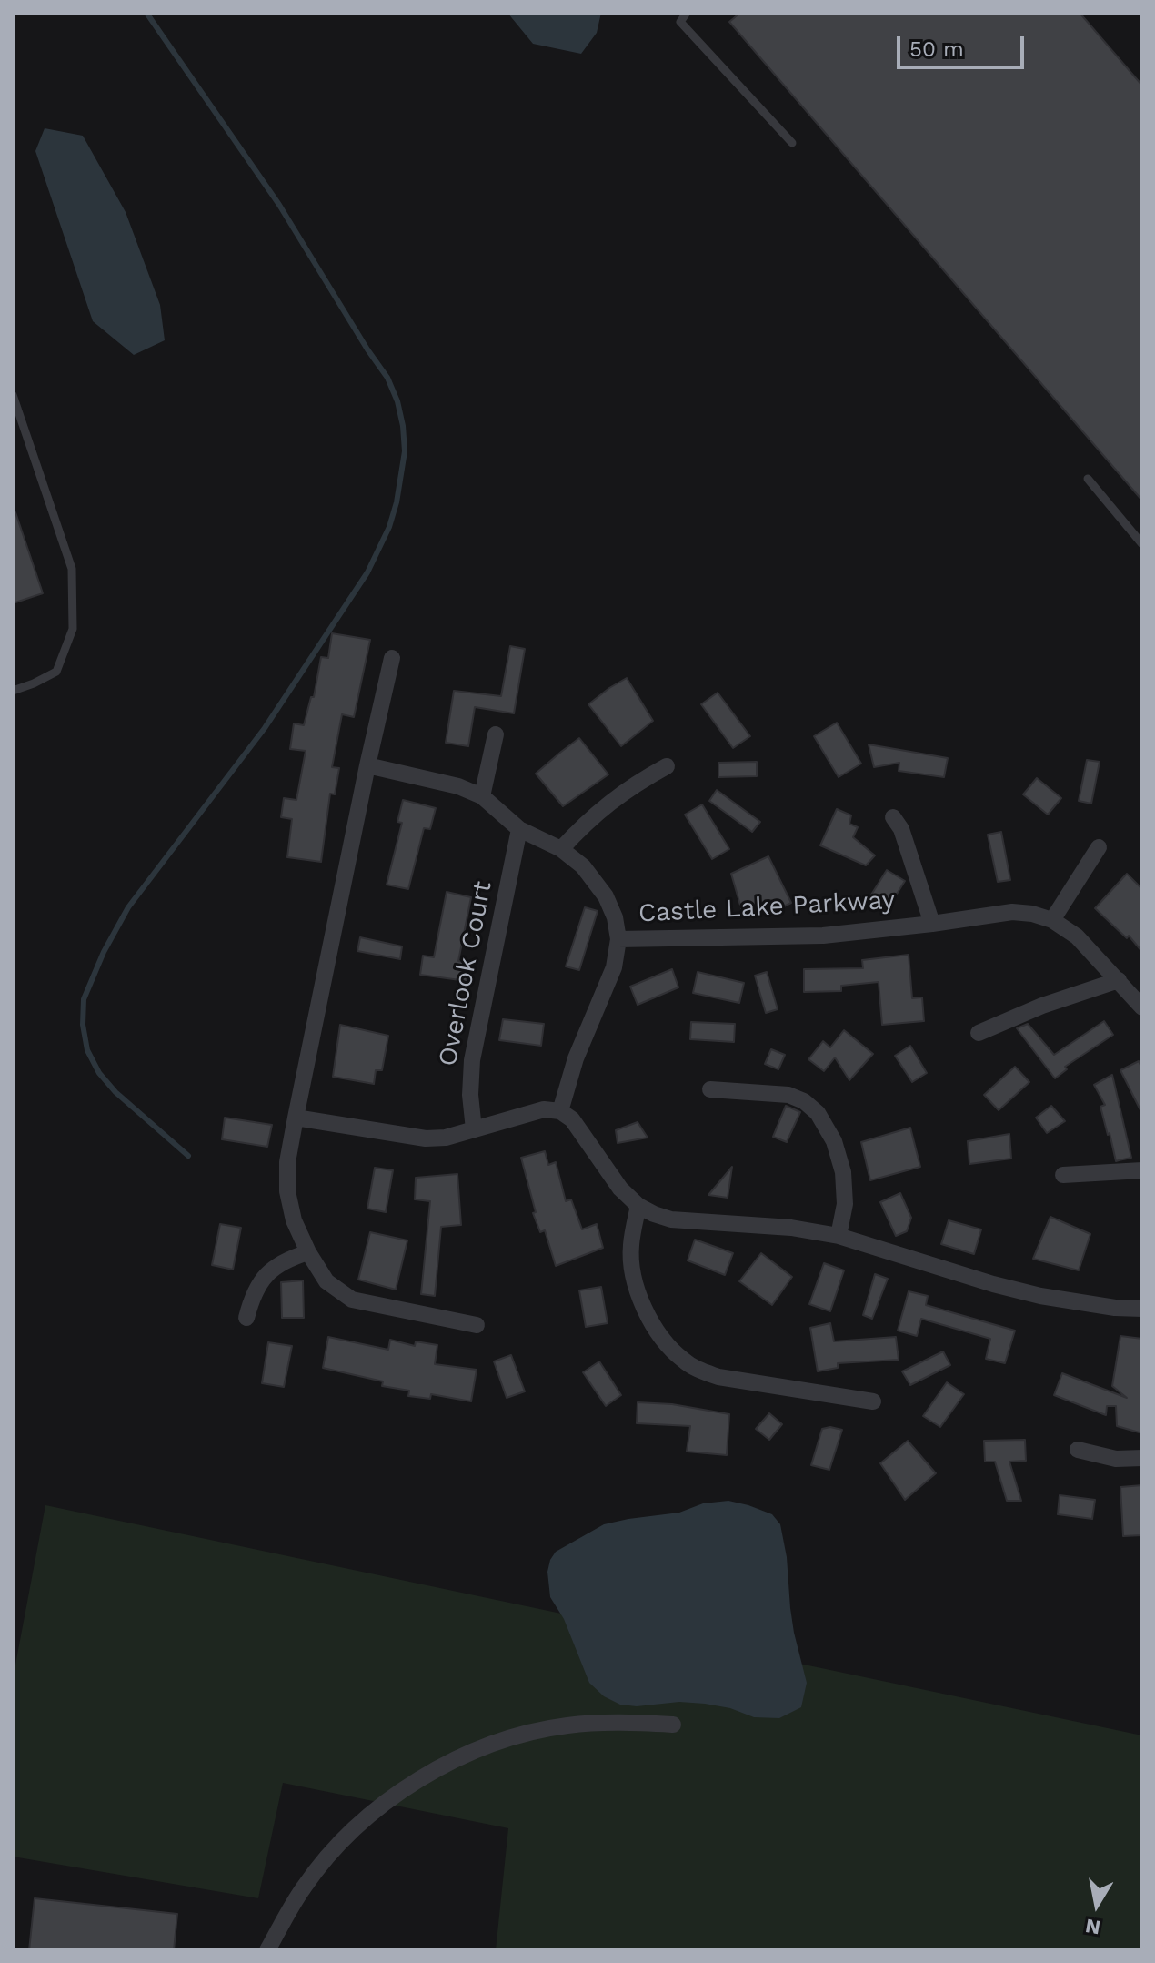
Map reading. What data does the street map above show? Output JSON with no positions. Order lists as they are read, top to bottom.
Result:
{
  "streets": {
    "street": ["Castle Lake Parkway", "Overlook Court"]
  },
  "scale_bar": "50 m",
  "north": "bottom"
}
